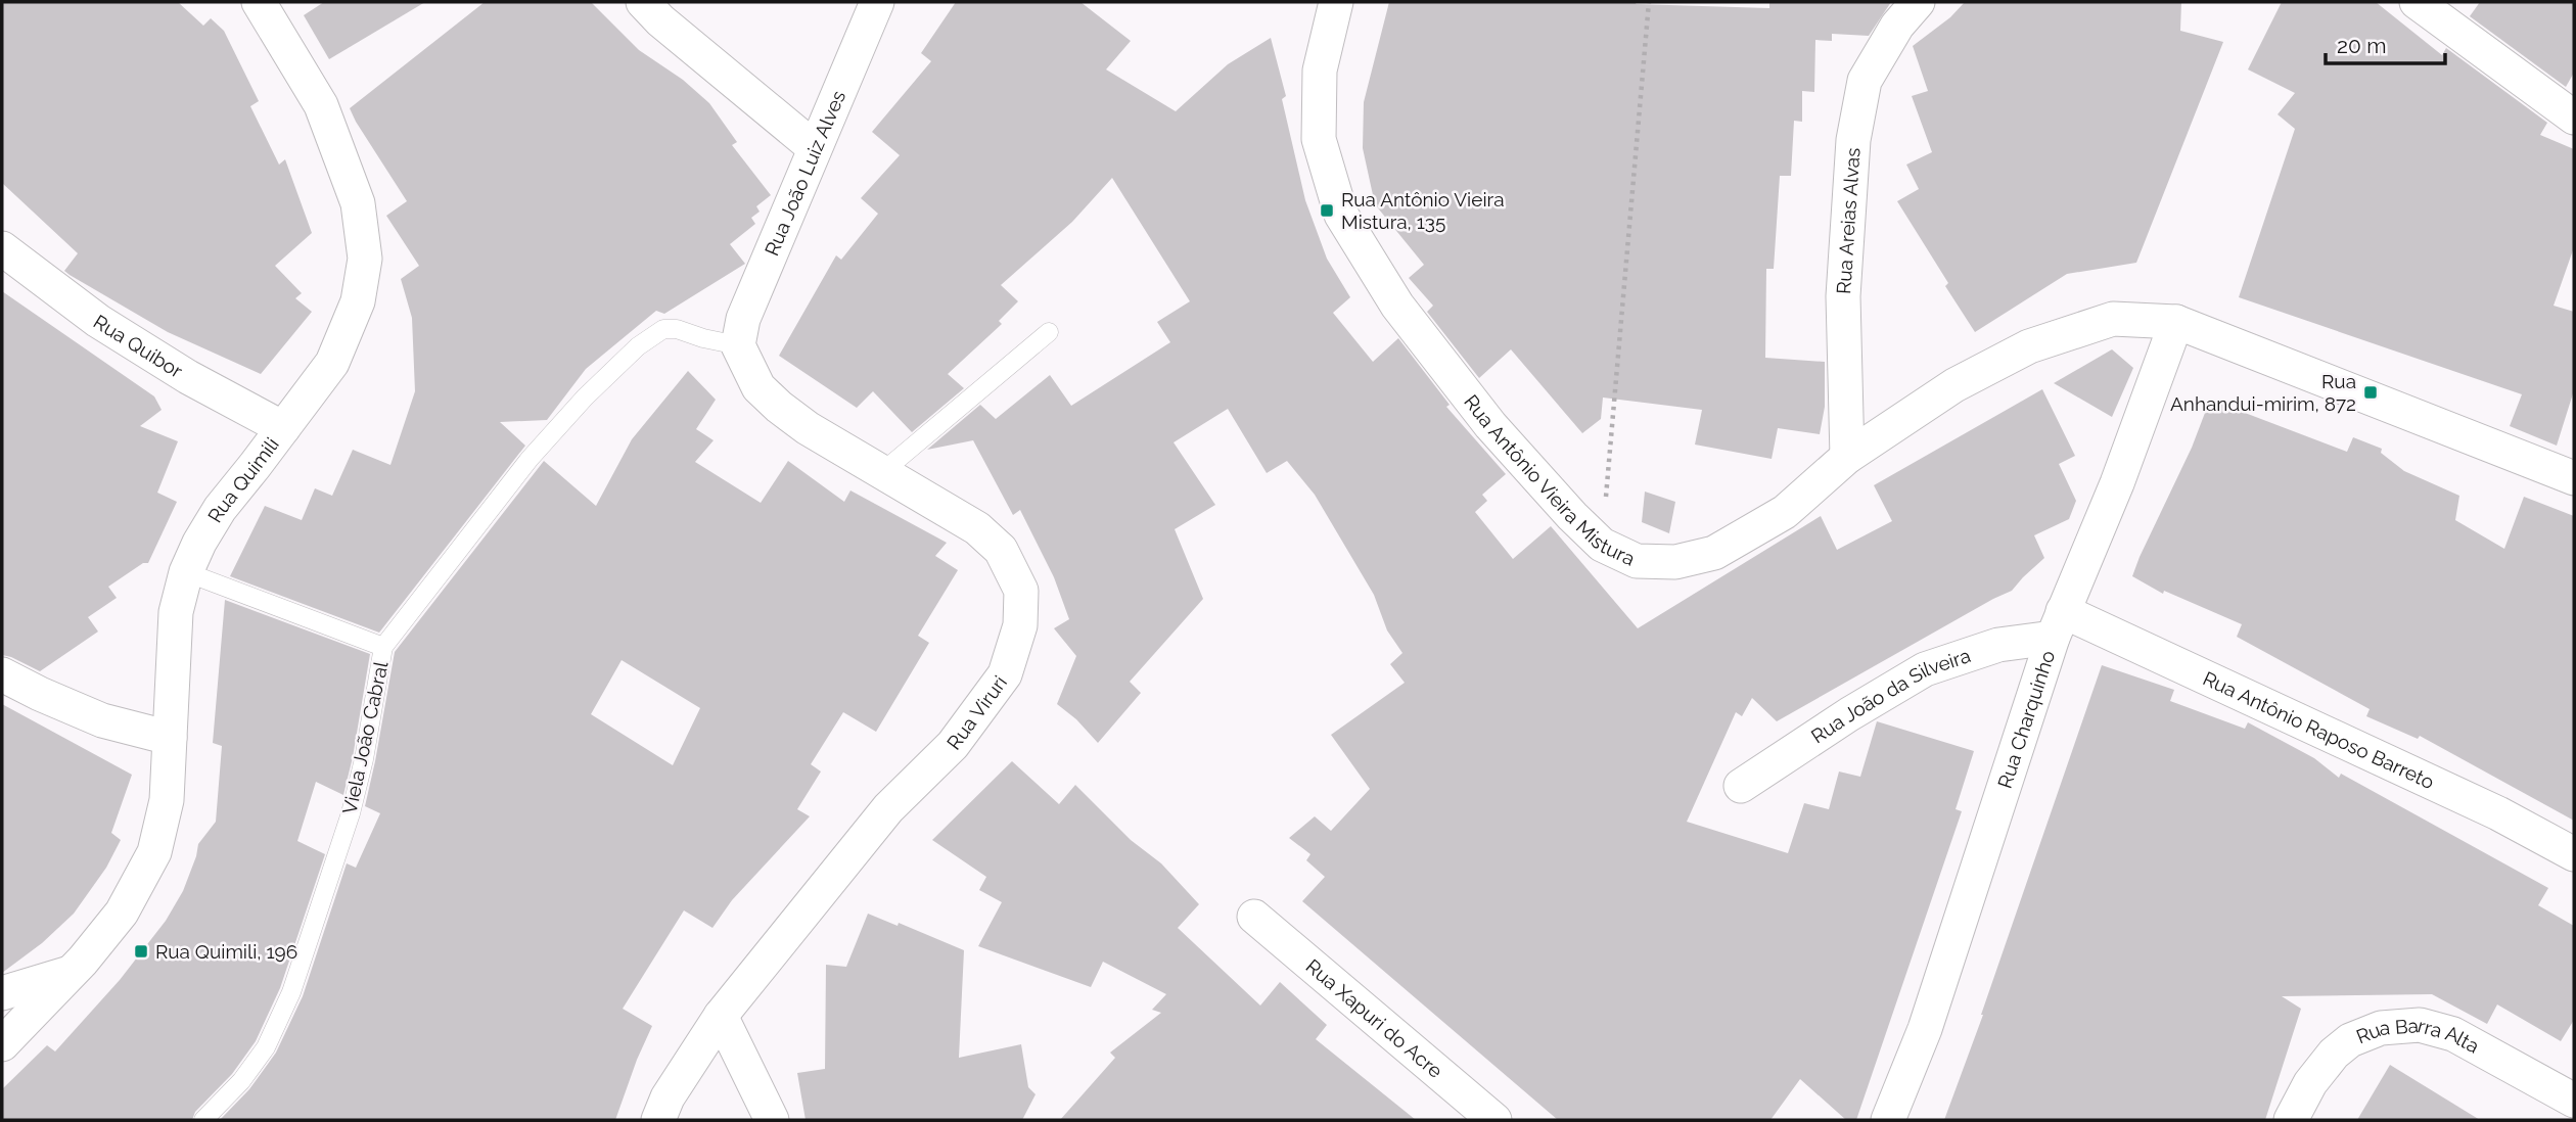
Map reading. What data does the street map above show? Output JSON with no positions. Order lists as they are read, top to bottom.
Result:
{
  "streets": {
    "street": [
      "Rua João Luiz Alves",
      "Rua Areias Alvas",
      "Rua Quibor",
      "Rua Antônio Vieira Mistura",
      "Rua Quimili",
      "Rua João da Silveira",
      "Rua Viruri",
      "Rua Charquinho",
      "Rua Antônio Raposo Barreto",
      "Rua Xapuri do Acre",
      "Rua Barra Alta"
    ],
    "lane": ["Viela João Cabral"]
  },
  "crossings": [
    ["Rua João Luiz Alves", "Rua Viruri"],
    ["Rua João Luiz Alves", "Viela João Cabral"],
    ["Rua Areias Alvas", "Rua Antônio Vieira Mistura"],
    ["Rua Quibor", "Rua Quimili"],
    ["Rua Antônio Vieira Mistura", "Rua Charquinho"],
    ["Rua João da Silveira", "Rua Charquinho"],
    ["Rua João da Silveira", "Rua Antônio Raposo Barreto"],
    ["Rua Viruri", "Viela João Cabral"],
    ["Rua Charquinho", "Rua Antônio Raposo Barreto"]
  ],
  "places": {
    "transit": ["Rua Antônio Vieira Mistura, 135", "Rua Anhandui-mirim, 872", "Rua Quimili, 196"]
  },
  "scale_bar": "20 m"
}
